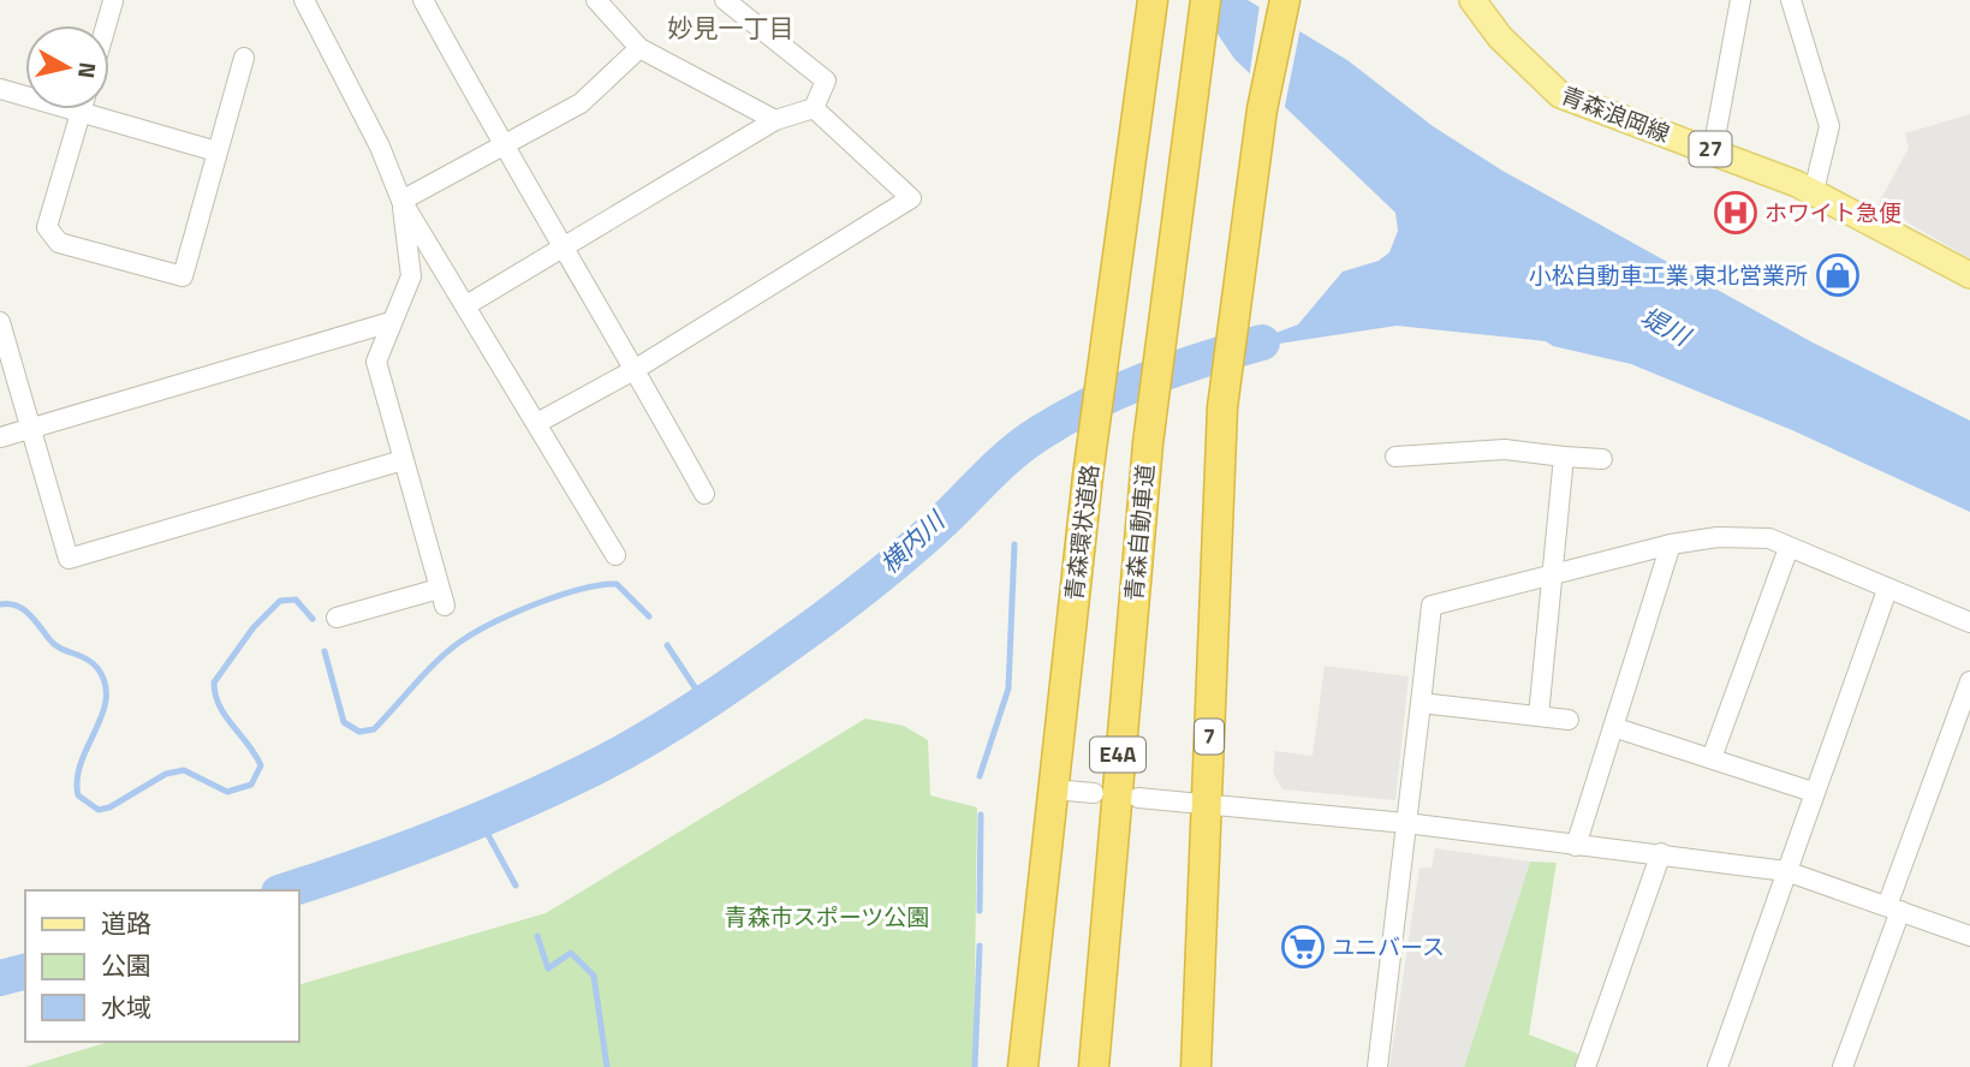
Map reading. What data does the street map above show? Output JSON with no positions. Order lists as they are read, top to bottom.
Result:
{
  "streets": {
    "highway": [
      "青森環状道路",
      "青森自動車道",
      "7",
      "E4A"
    ],
    "main road": ["青森浪岡線", "27"]
  },
  "districts": ["妙見一丁目"],
  "water": ["堤川", "横内川"],
  "parks": ["青森市スポーツ公園"],
  "places": {
    "hospital": ["ホワイト急便"],
    "shop": ["小松自動車工業 東北営業所"],
    "supermarket": ["ユニバース"]
  },
  "legend": ["道路", "公園", "水域"],
  "north": "right"
}
